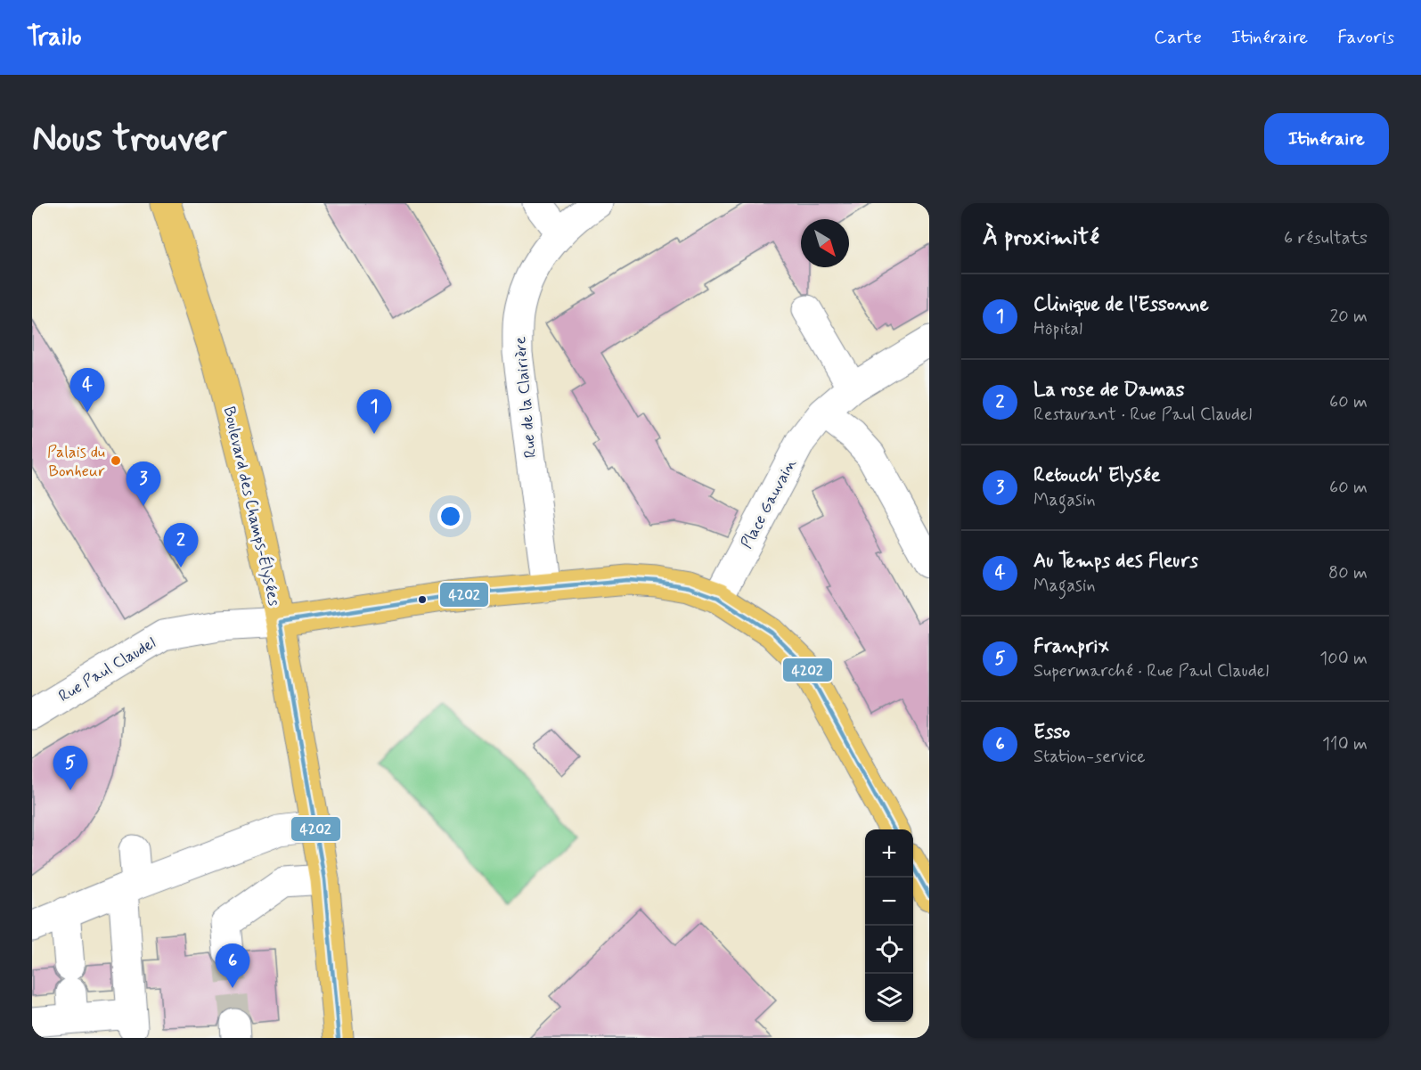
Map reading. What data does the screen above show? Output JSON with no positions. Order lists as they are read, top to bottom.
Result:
{
  "streets": {
    "main road": ["Boulevard des Champs-Élysées"],
    "street": ["Rue de la Clairière", "Place Gauvain", "Rue Paul Claudel"]
  },
  "crossings": [
    ["Boulevard des Champs-Élysées", "Rue Paul Claudel"]
  ],
  "places": ["Palais du Bonheur"],
  "lines": ["transit line 4202"],
  "north": "bottom right",
  "page": {
    "header": "Trailo",
    "nav": ["Carte", "Itinéraire", "Favoris"],
    "buttons": "Itinéraire",
    "title": "Nous trouver",
    "heading": ["À proximité", "6 résultats"],
    "list": [
      {
        "mark": "1",
        "name": "Clinique de l'Essonne",
        "note": "Hôpital",
        "value": "20 m"
      },
      {
        "mark": "2",
        "name": "La rose de Damas",
        "note": "Restaurant · Rue Paul Claudel",
        "value": "60 m"
      },
      {
        "mark": "3",
        "name": "Retouch' Elysée",
        "note": "Magasin",
        "value": "60 m"
      },
      {
        "mark": "4",
        "name": "Au Temps des Fleurs",
        "note": "Magasin",
        "value": "80 m"
      },
      {
        "mark": "5",
        "name": "Franprix",
        "note": "Supermarché · Rue Paul Claudel",
        "value": "100 m"
      },
      {
        "mark": "6",
        "name": "Esso",
        "note": "Station-service",
        "value": "110 m"
      }
    ],
    "pins": [
      "4",
      "1",
      "3",
      "2",
      "5",
      "6"
    ],
    "map_buttons": ["+", "−"]
  }
}
